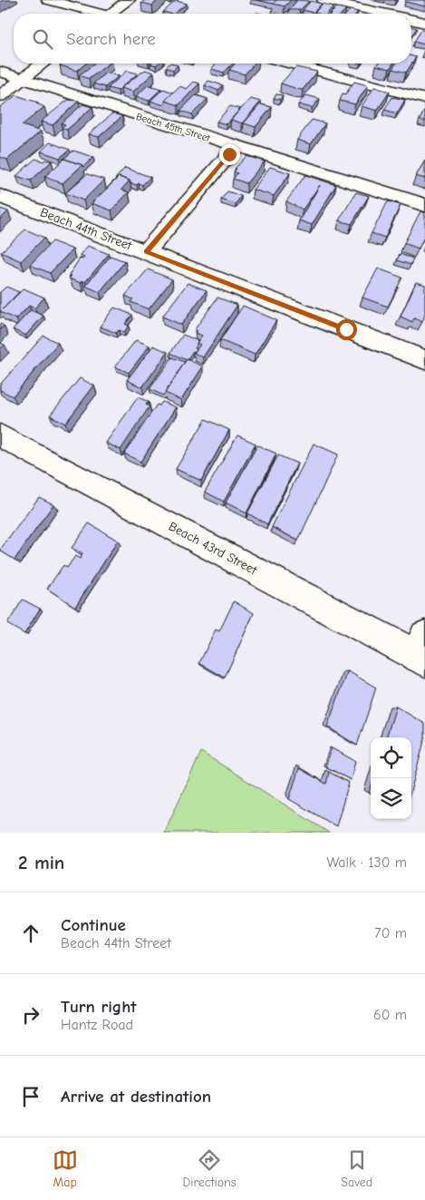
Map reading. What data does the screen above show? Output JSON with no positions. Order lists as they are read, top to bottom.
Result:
{
  "streets": {
    "street": ["Beach 45th Street", "Beach 44th Street", "Beach 43rd Street"]
  },
  "page": {
    "search": "Search here",
    "heading": ["2 min", "Walk · 130 m"],
    "list": [
      ["Continue", "Beach 44th Street", "70 m"],
      ["Turn right", "Hantz Road", "60 m"],
      "Arrive at destination"
    ],
    "nav": ["Map", "Directions", "Saved"]
  }
}
